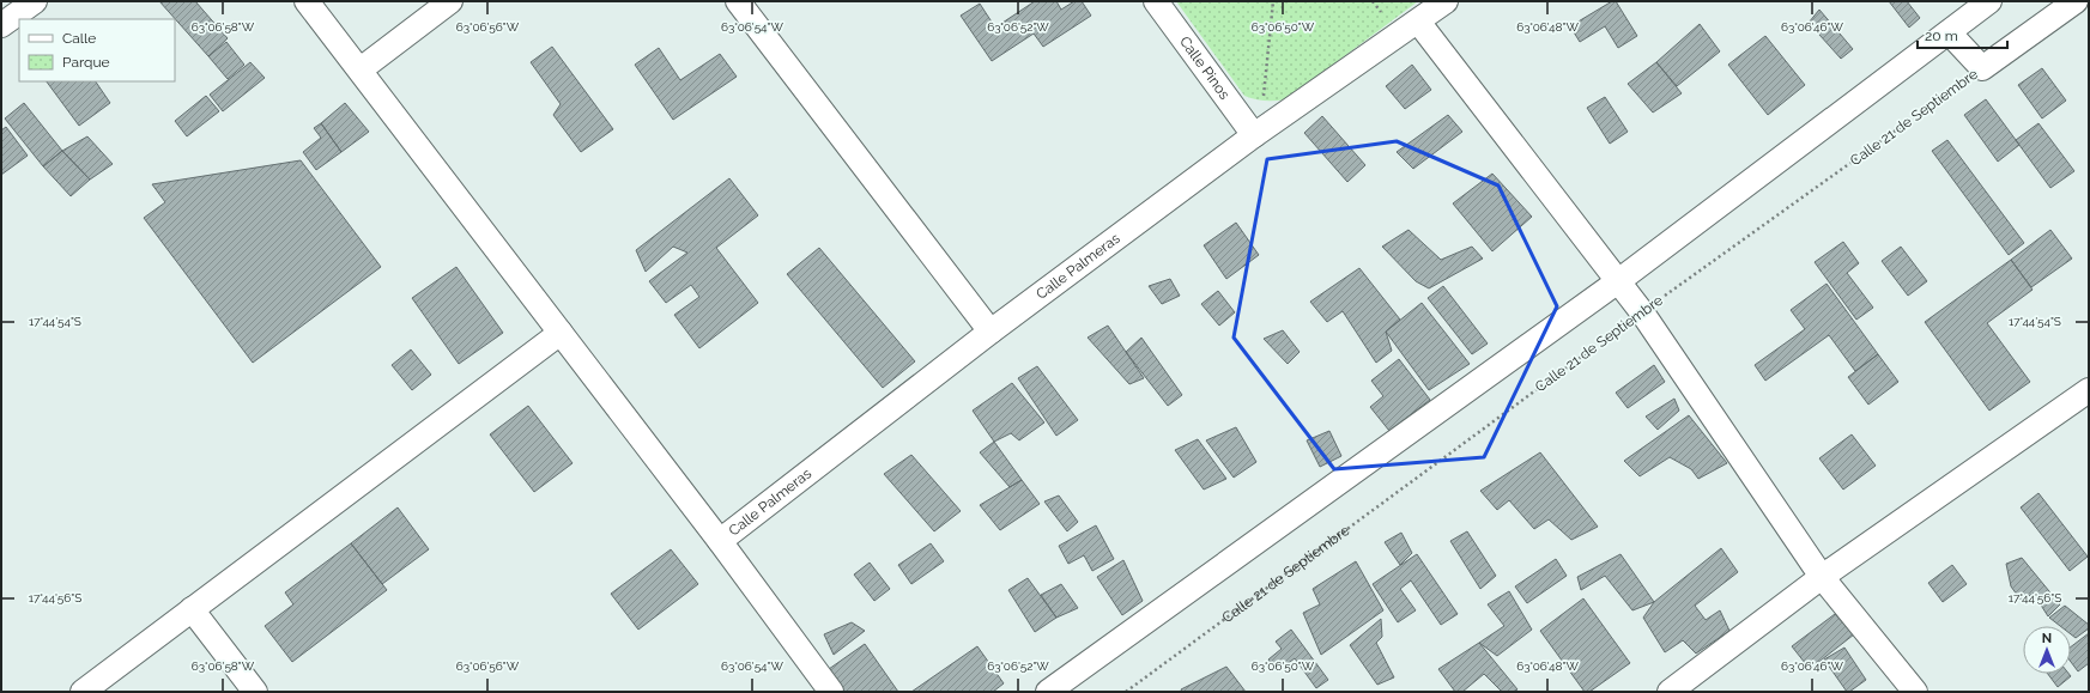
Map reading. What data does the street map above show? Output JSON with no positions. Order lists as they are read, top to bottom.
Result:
{
  "streets": {
    "street": ["Calle Pinos", "Calle 21 de Septiembre", "Calle Palmeras"]
  },
  "crossings": [
    ["Calle Pinos", "Calle Palmeras"]
  ],
  "legend": ["Calle", "Parque"],
  "scale_bar": "20 m",
  "north": "top",
  "coordinates": [
    "63°06'58\"W",
    "63°06'56\"W",
    "63°06'54\"W",
    "63°06'52\"W",
    "63°06'50\"W",
    "63°06'48\"W",
    "63°06'46\"W",
    "17°44'54\"S",
    "17°44'56\"S"
  ]
}
